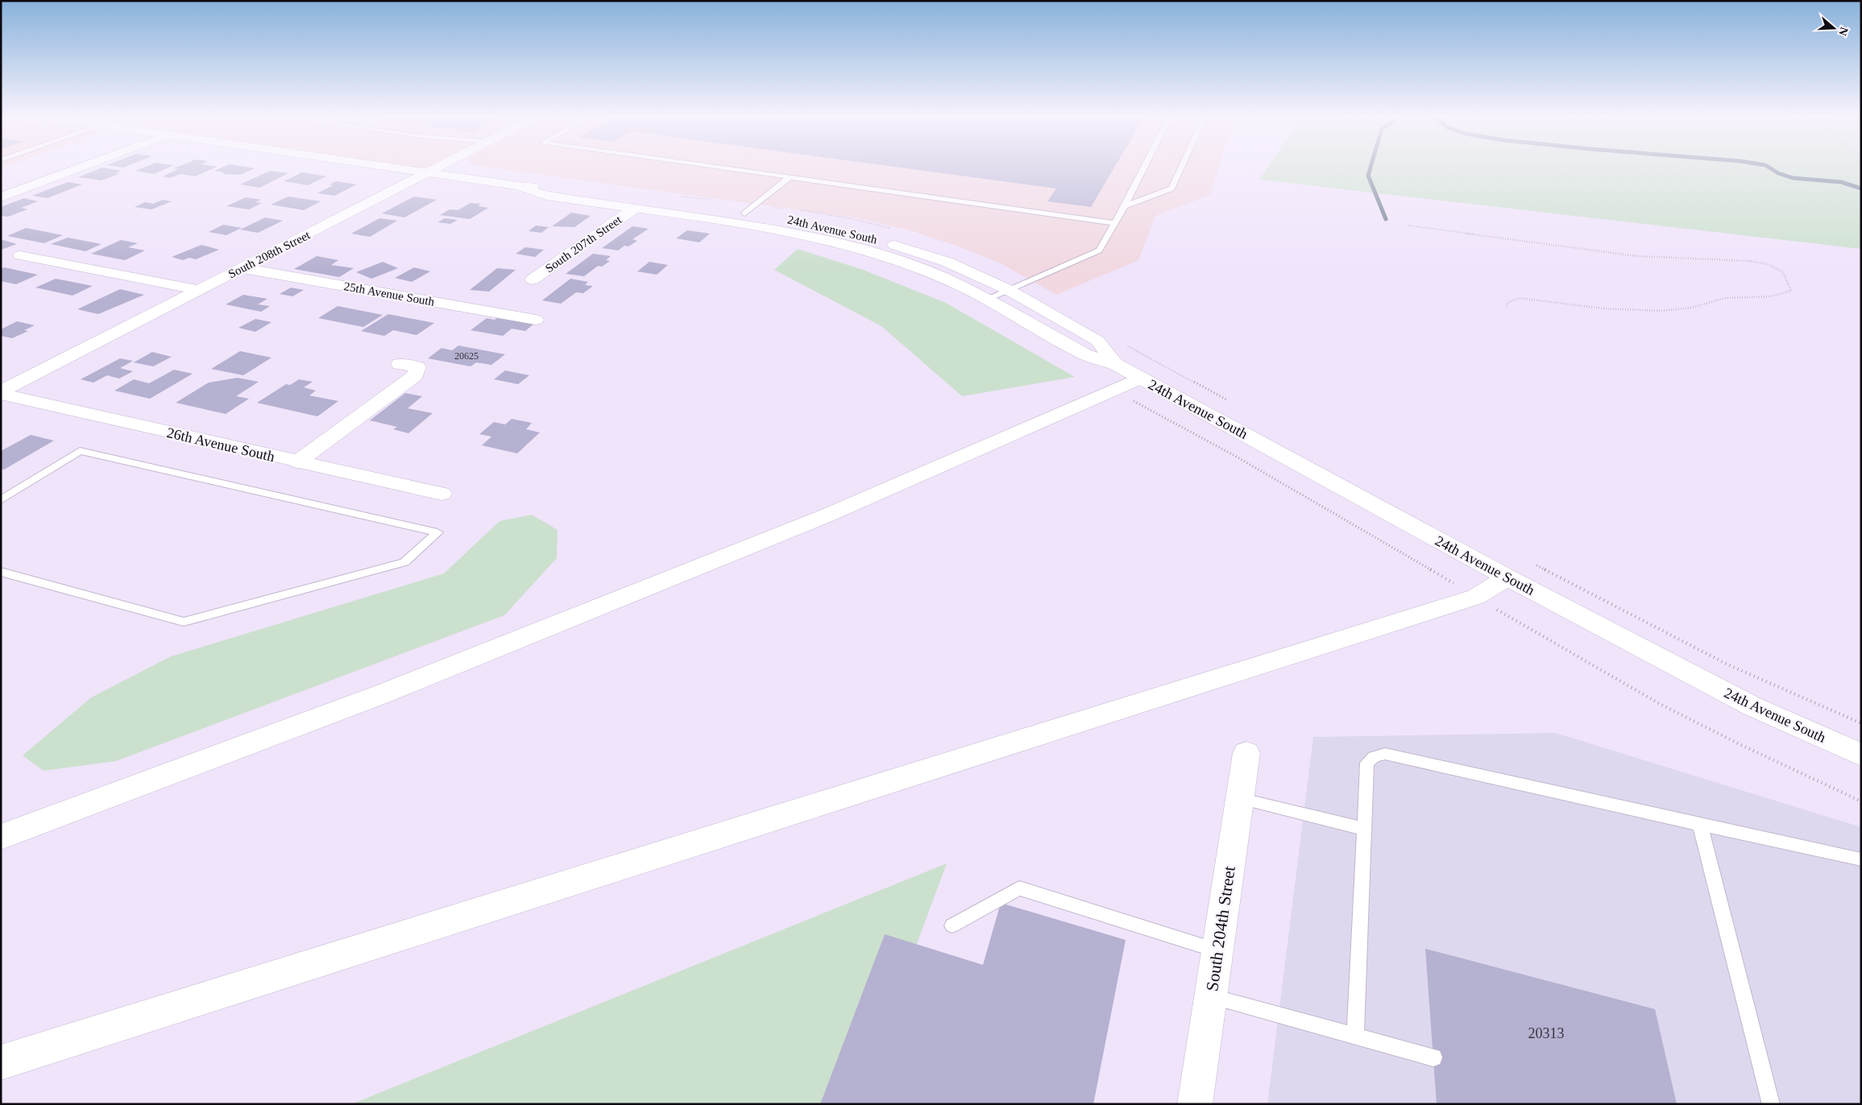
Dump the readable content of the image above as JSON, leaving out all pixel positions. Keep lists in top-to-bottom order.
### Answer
{
  "streets": {
    "main road": [
      "24th Avenue South",
      "South 207th Street",
      "South 208th Street",
      "25th Avenue South",
      "26th Avenue South",
      "South 204th Street"
    ]
  },
  "crossings": [
    ["24th Avenue South", "South 207th Street"],
    ["24th Avenue South", "South 208th Street"],
    ["South 208th Street", "25th Avenue South"],
    ["South 208th Street", "26th Avenue South"]
  ],
  "house_numbers": ["20625", "20313"],
  "north": "right"
}
